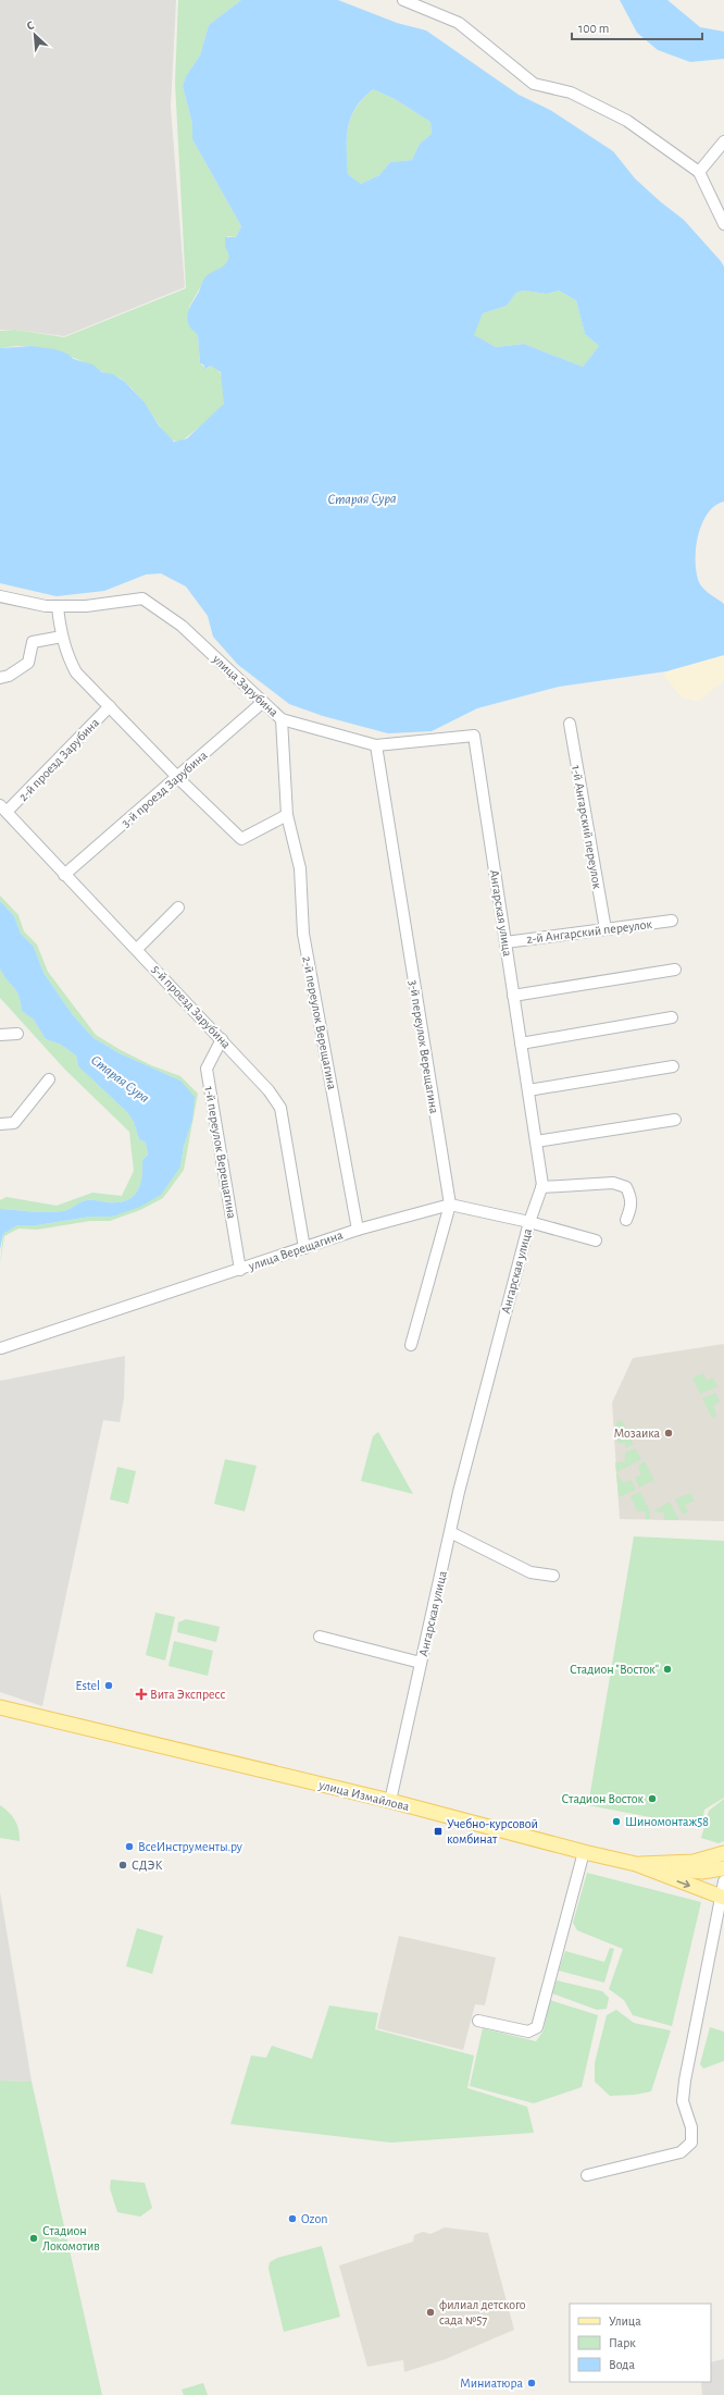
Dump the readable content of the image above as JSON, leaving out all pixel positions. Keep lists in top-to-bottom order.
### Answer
{
  "streets": {
    "main road": ["улица Измайлова"],
    "street": [
      "улица Зарубина",
      "2-й проезд Зарубина",
      "3-й проезд Зарубина",
      "1-й Ангарский переулок",
      "Ангарская улица",
      "2-й Ангарский переулок",
      "5-й проезд Зарубина",
      "2-й переулок Верещагина",
      "3-й переулок Верещагина",
      "1-й переулок Верещагина",
      "улица Верещагина"
    ]
  },
  "crossings": [
    ["улица Зарубина", "3-й проезд Зарубина"],
    ["улица Зарубина", "Ангарская улица"],
    ["улица Зарубина", "2-й переулок Верещагина"],
    ["улица Зарубина", "3-й переулок Верещагина"],
    ["2-й проезд Зарубина", "5-й проезд Зарубина"],
    ["3-й проезд Зарубина", "5-й проезд Зарубина"],
    ["1-й Ангарский переулок", "2-й Ангарский переулок"],
    ["Ангарская улица", "2-й Ангарский переулок"],
    ["Ангарская улица", "улица Верещагина"],
    ["Ангарская улица", "улица Измайлова"],
    ["5-й проезд Зарубина", "1-й переулок Верещагина"],
    ["5-й проезд Зарубина", "улица Верещагина"],
    ["2-й переулок Верещагина", "улица Верещагина"],
    ["3-й переулок Верещагина", "улица Верещагина"],
    ["1-й переулок Верещагина", "улица Верещагина"]
  ],
  "water": ["Старая Сура"],
  "places": {
    "other": [
      "Мозаика",
      "Стадион \"Восток\"",
      "Estel",
      "Стадион Восток",
      "Шиномонтаж58",
      "ВсеИнструменты.ру",
      "СДЭК",
      "Ozon",
      "Стадион Локомотив",
      "филиал детского сада №57",
      "Миниатюра"
    ],
    "health": ["Вита Экспресс"],
    "transit": ["Учебно-курсовой комбинат"]
  },
  "legend": ["Улица", "Парк", "Вода"],
  "scale_bar": "100 m",
  "north": "top left"
}
